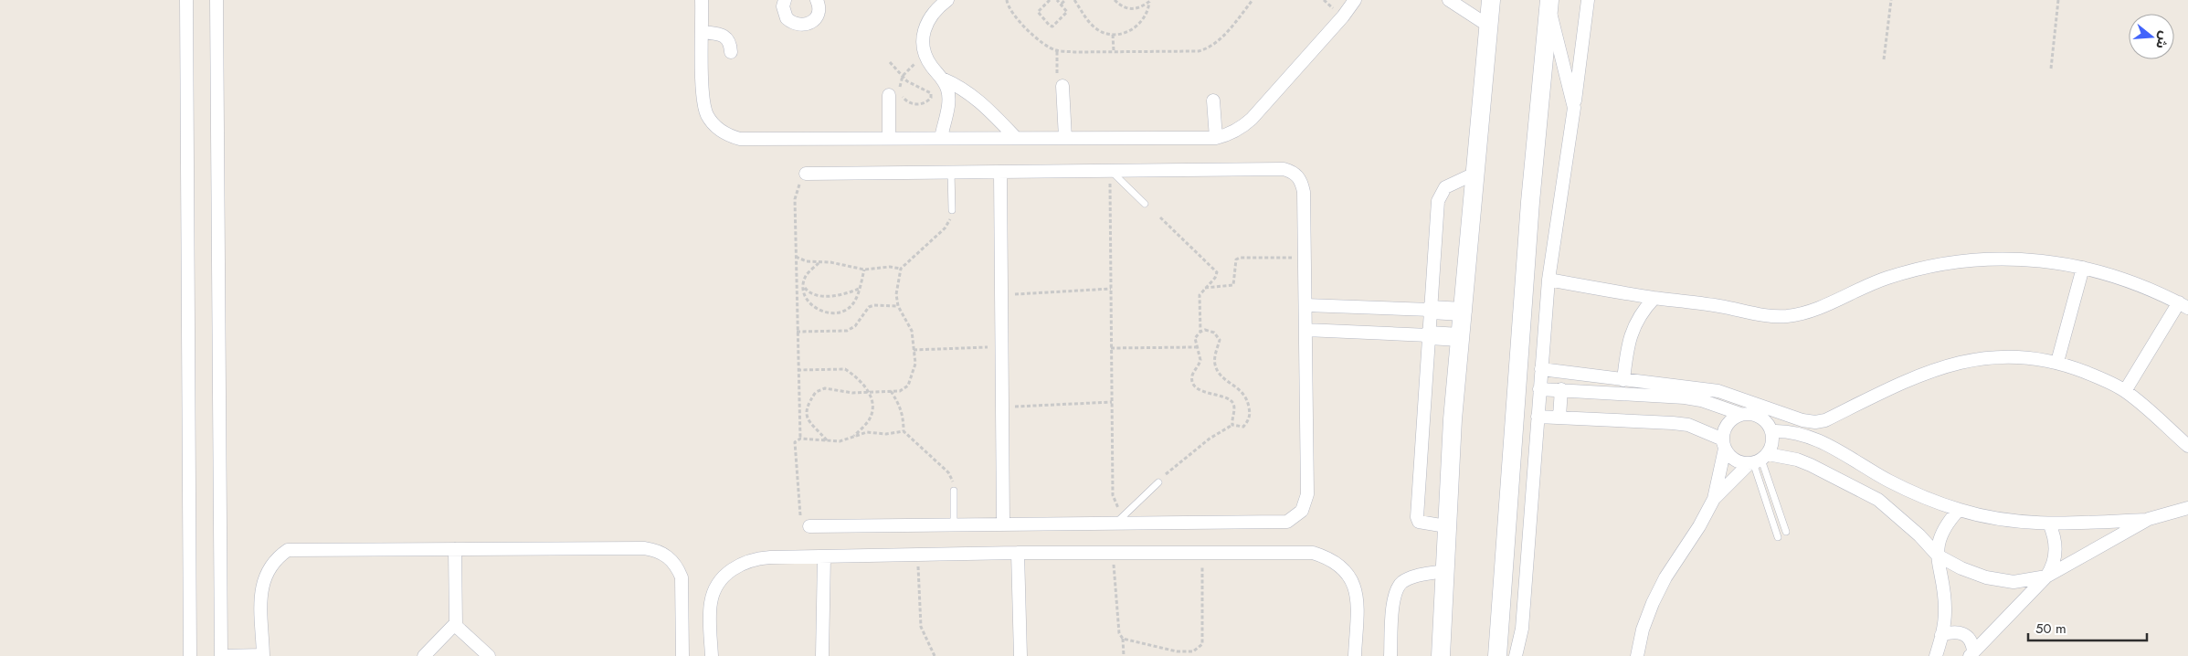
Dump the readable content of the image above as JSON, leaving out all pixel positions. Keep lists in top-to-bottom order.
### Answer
{
  "scale_bar": "50 m",
  "north": "right"
}
